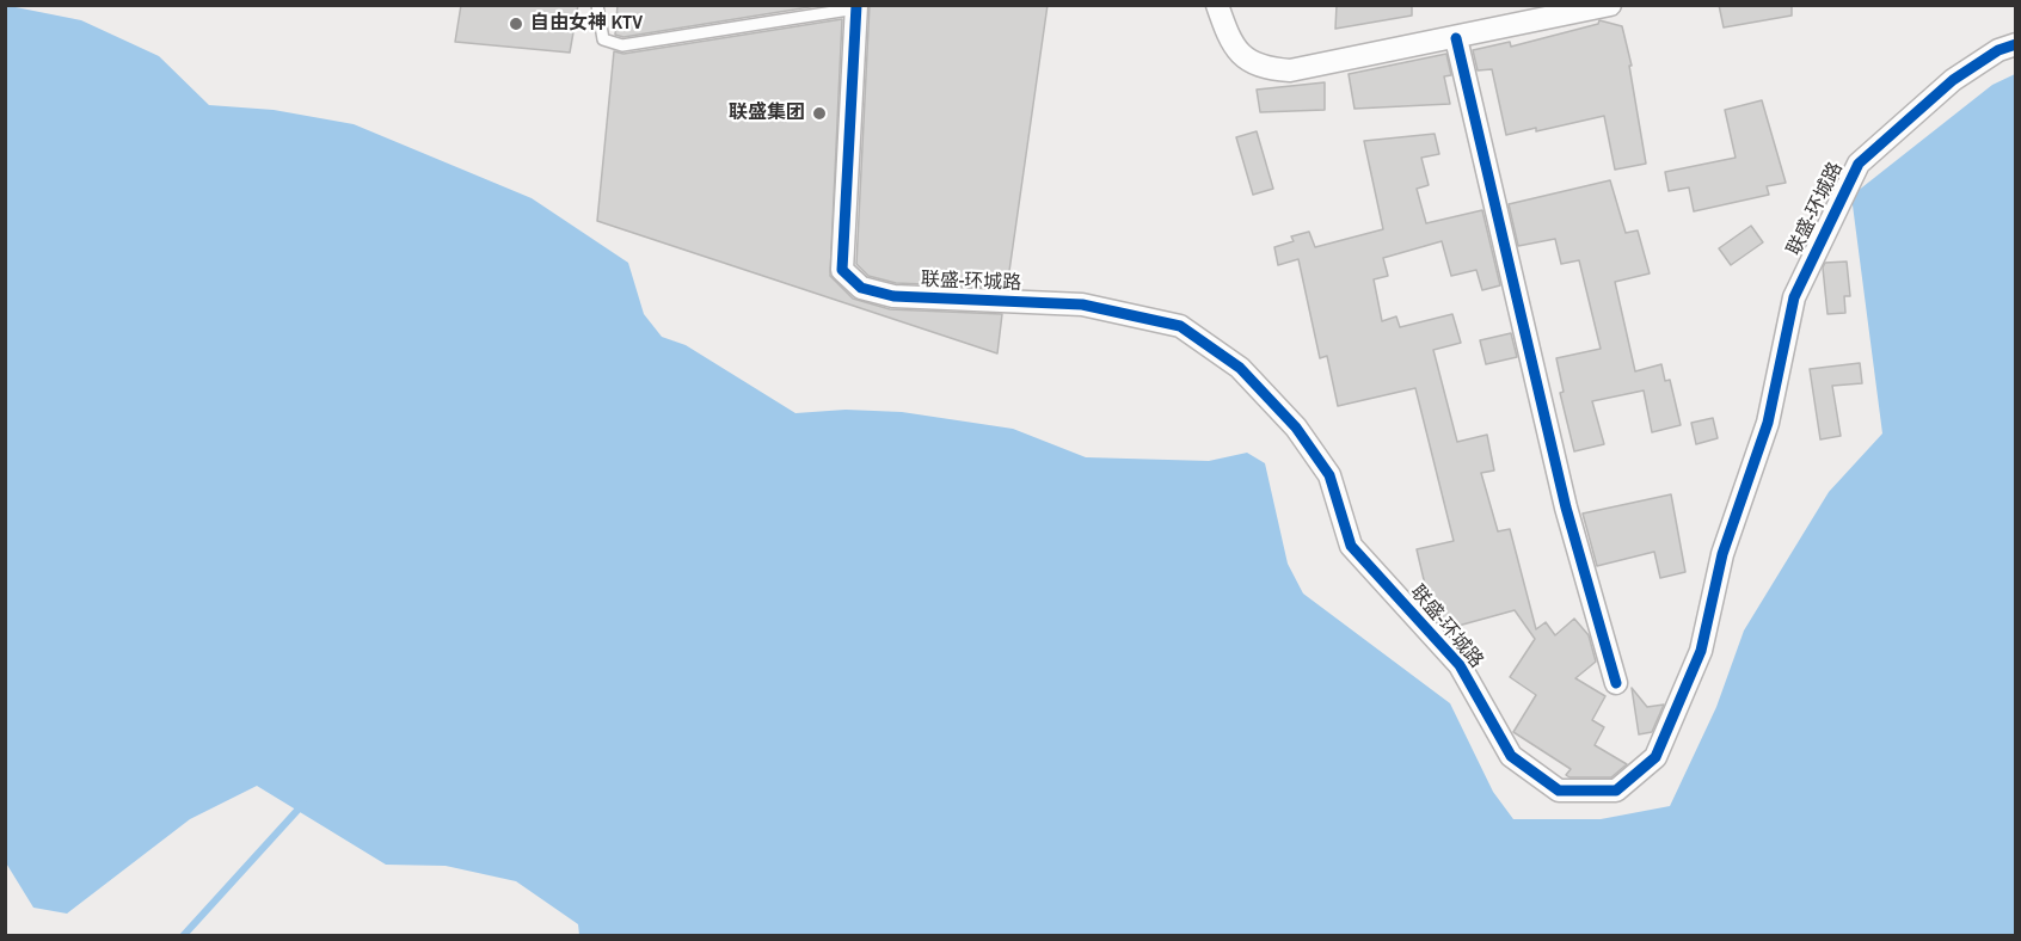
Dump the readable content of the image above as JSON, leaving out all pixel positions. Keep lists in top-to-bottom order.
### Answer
{
  "streets": {
    "street": ["联盛-环城路"]
  },
  "places": ["自由女神 KTV", "联盛集团"]
}
